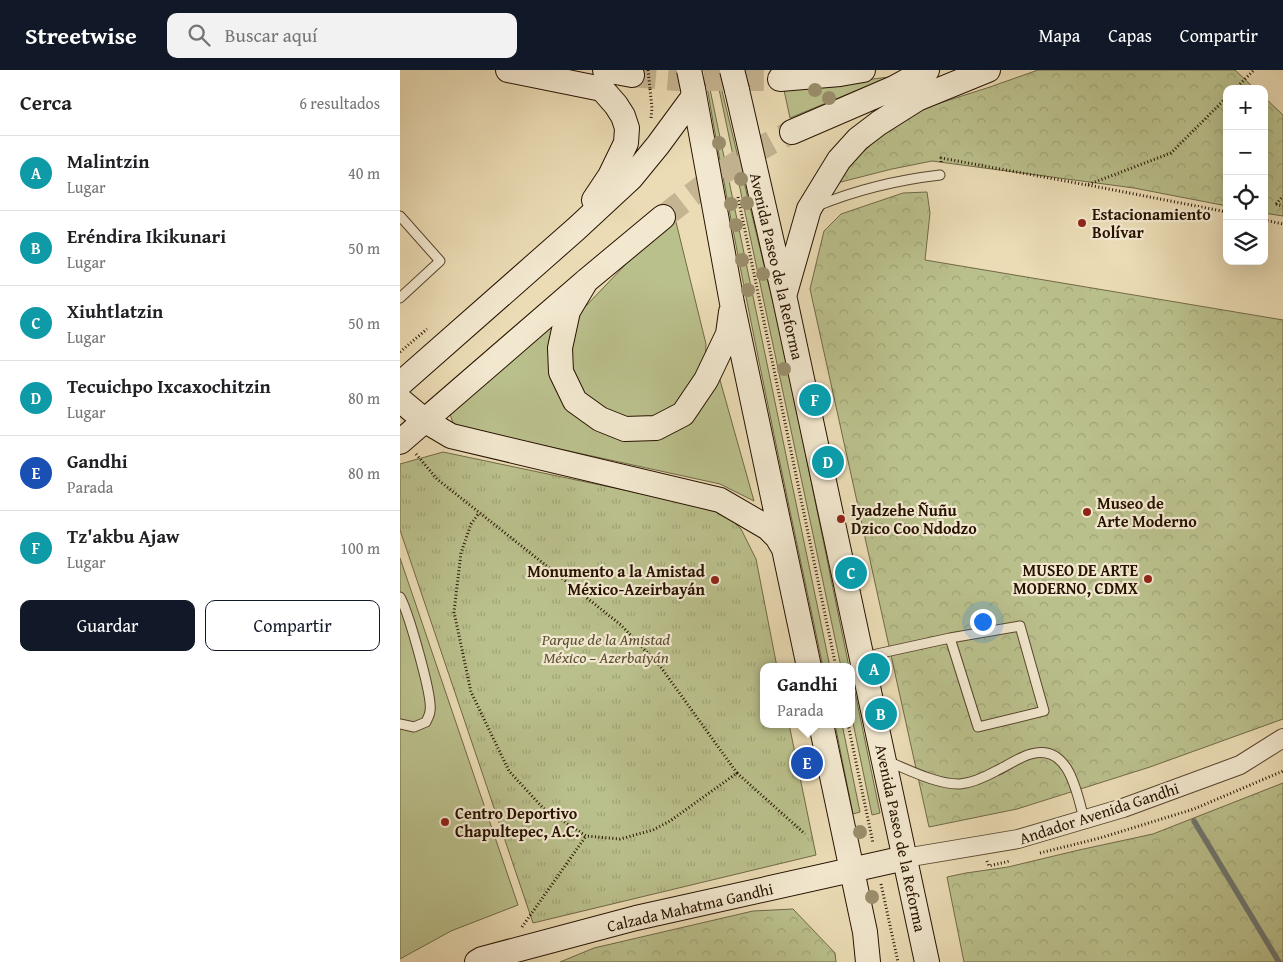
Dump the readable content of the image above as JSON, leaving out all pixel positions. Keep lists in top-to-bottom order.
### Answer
{
  "streets": {
    "main road": ["Avenida Paseo de la Reforma", "Calzada Mahatma Gandhi"],
    "street": ["Andador Avenida Gandhi"]
  },
  "crossings": [
    ["Avenida Paseo de la Reforma", "Andador Avenida Gandhi"],
    ["Avenida Paseo de la Reforma", "Calzada Mahatma Gandhi"],
    ["Andador Avenida Gandhi", "Calzada Mahatma Gandhi"]
  ],
  "parks": ["Parque de la Amistad México – Azerbaiyán"],
  "places": [
    "Estacionamiento Bolívar",
    "Museo de Arte Moderno",
    "Iyadzehe Ñuñu Dzico Coo Ndodzo",
    "MUSEO DE ARTE MODERNO, CDMX",
    "Monumento a la Amistad México-Azeirbayán",
    "Centro Deportivo Chapultepec, A.C."
  ],
  "page": {
    "header": "Streetwise",
    "search": "Buscar aquí",
    "nav": ["Mapa", "Capas", "Compartir"],
    "heading": ["Cerca", "6 resultados"],
    "map_buttons": ["+", "−"],
    "list": [
      {
        "mark": "A",
        "name": "Malintzin",
        "note": "Lugar",
        "value": "40 m"
      },
      {
        "mark": "B",
        "name": "Eréndira Ikikunari",
        "note": "Lugar",
        "value": "50 m"
      },
      {
        "mark": "C",
        "name": "Xiuhtlatzin",
        "note": "Lugar",
        "value": "50 m"
      },
      {
        "mark": "D",
        "name": "Tecuichpo Ixcaxochitzin",
        "note": "Lugar",
        "value": "80 m"
      },
      {
        "mark": "E",
        "name": "Gandhi",
        "note": "Parada",
        "value": "80 m"
      },
      {
        "mark": "F",
        "name": "Tz'akbu Ajaw",
        "note": "Lugar",
        "value": "100 m"
      }
    ],
    "pins": [
      "F",
      "D",
      "C",
      "A",
      "B",
      "E"
    ],
    "buttons": ["Guardar", "Compartir"],
    "popup": ["Gandhi", "Parada"]
  }
}
